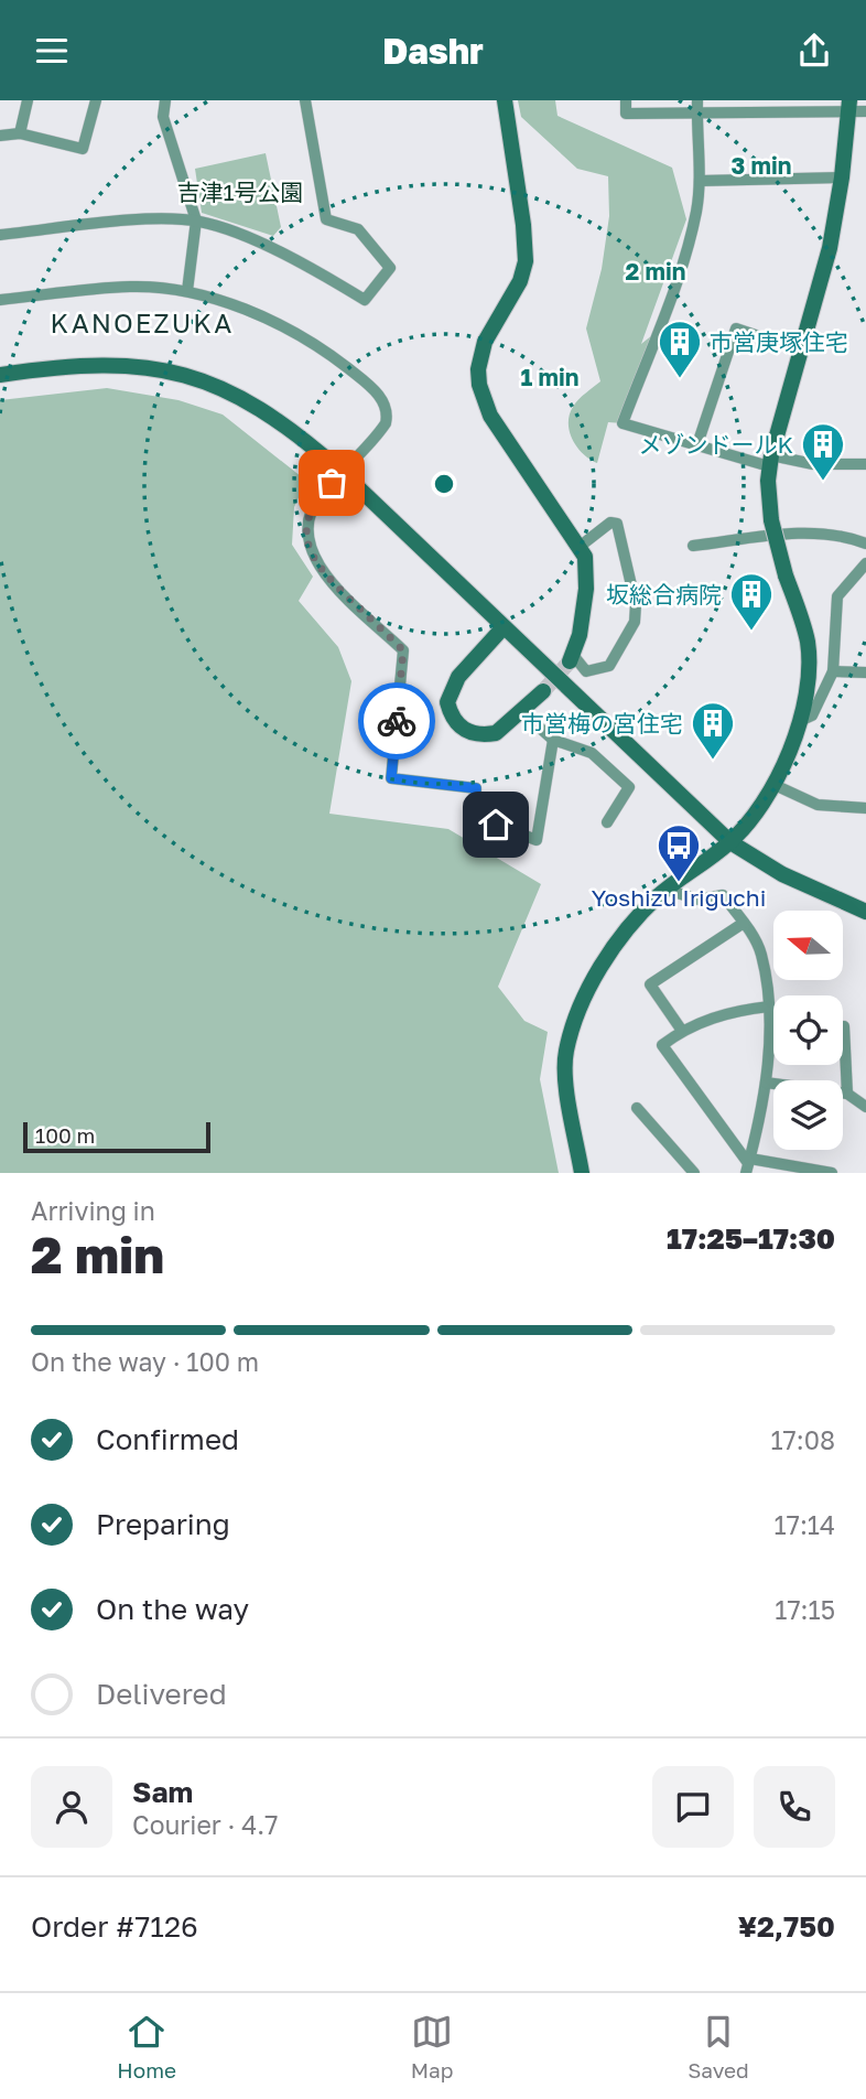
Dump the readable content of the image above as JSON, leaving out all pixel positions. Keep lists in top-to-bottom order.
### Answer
{
  "districts": ["KANOEZUKA"],
  "parks": ["吉津1号公園"],
  "places": {
    "building": [
      "市営庚塚住宅",
      "メゾンドールK",
      "坂総合病院",
      "市営梅の宮住宅"
    ],
    "bus stop": ["Yoshizu Iriguchi"]
  },
  "scale_bar": "100 m",
  "north": "left",
  "page": {
    "header": "Dashr",
    "scale": "100 m",
    "heading": ["2 min", "Arriving in", "17:25–17:30"],
    "panel": [
      "Sam",
      "Courier · 4.7",
      "Order #7126",
      "¥2,750"
    ],
    "bar": "On the way · 100 m",
    "list": [
      ["Confirmed", "17:08"],
      ["Preparing", "17:14"],
      ["On the way", "17:15"],
      "Delivered"
    ],
    "tabs": ["Home", "Map", "Saved"]
  },
  "rings": ["3 min", "2 min", "1 min"]
}
